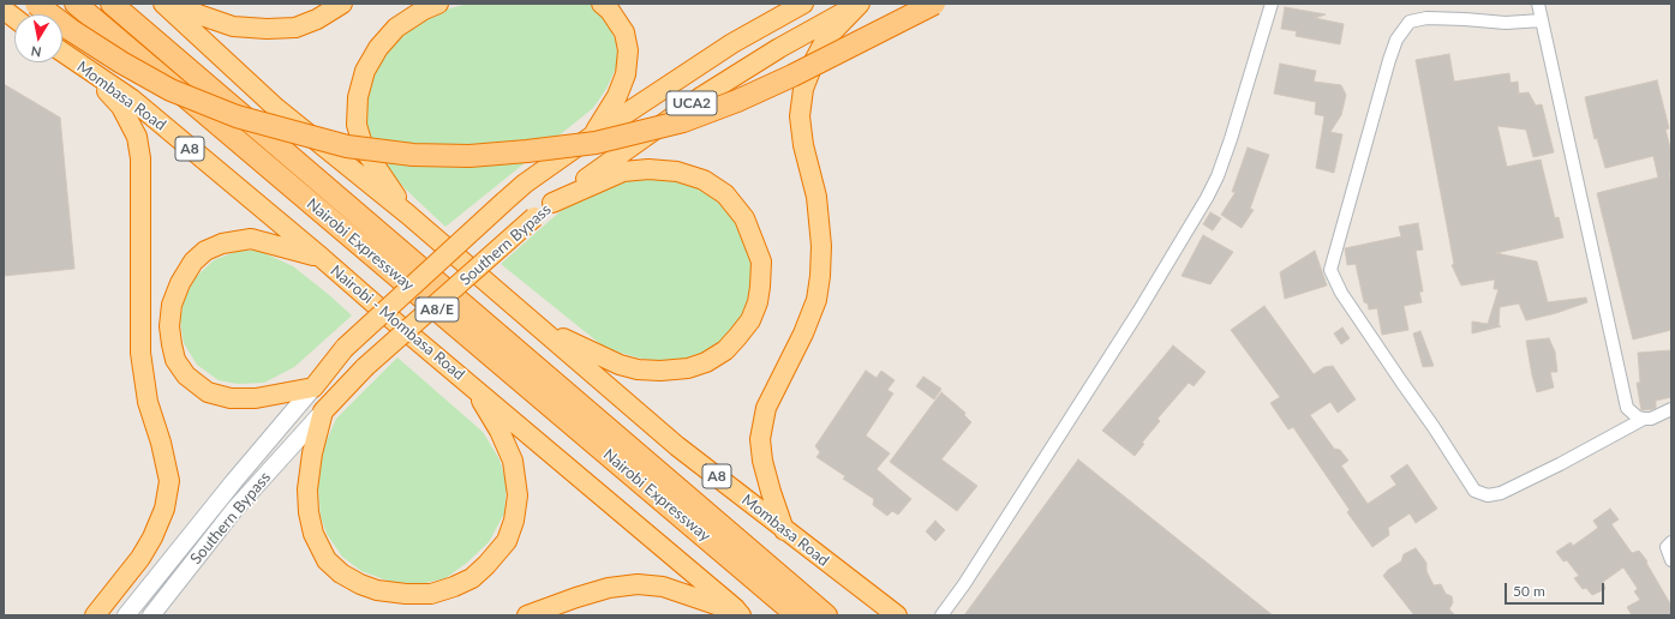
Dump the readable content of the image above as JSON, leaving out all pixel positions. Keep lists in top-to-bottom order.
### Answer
{
  "streets": {
    "highway": [
      "Mombasa Road",
      "UCA2",
      "A8",
      "Nairobi Expressway",
      "Southern Bypass",
      "A8/E",
      "Nairobi - Mombasa Road"
    ]
  },
  "crossings": [
    ["Mombasa Road", "A8"],
    ["Mombasa Road", "Nairobi - Mombasa Road"],
    ["A8", "Nairobi - Mombasa Road"]
  ],
  "scale_bar": "50 m",
  "north": "bottom"
}
